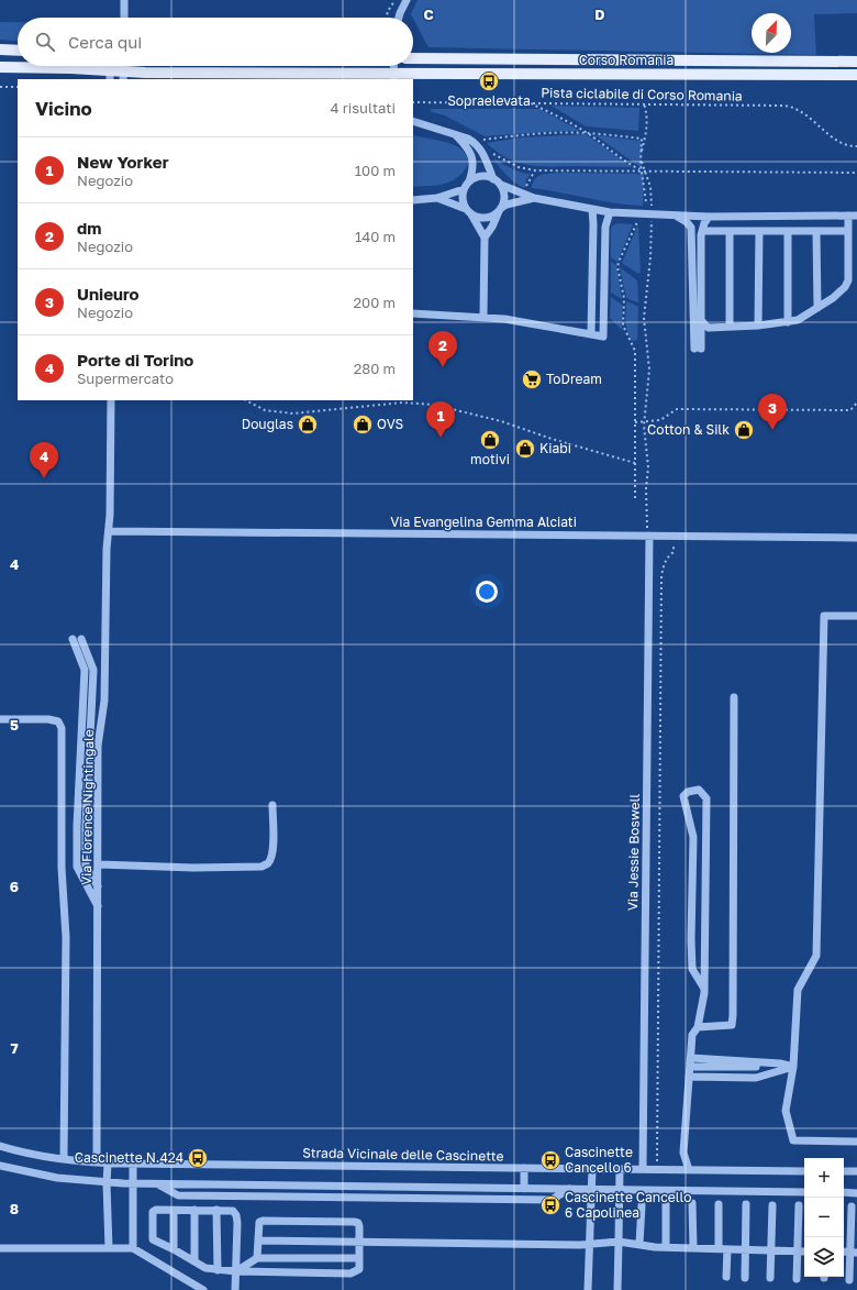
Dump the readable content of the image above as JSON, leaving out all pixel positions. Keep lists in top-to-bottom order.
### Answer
{
  "streets": {
    "main road": ["Corso Romania"],
    "street": [
      "Via Evangelina Gemma Alciati",
      "Via Florence Nightingale",
      "Via Jessie Boswell",
      "Strada Vicinale delle Cascinette"
    ],
    "path": ["Pista ciclabile di Corso Romania"]
  },
  "crossings": [
    ["Via Evangelina Gemma Alciati", "Via Florence Nightingale"],
    ["Via Evangelina Gemma Alciati", "Via Jessie Boswell"],
    ["Via Florence Nightingale", "Strada Vicinale delle Cascinette"],
    ["Via Jessie Boswell", "Strada Vicinale delle Cascinette"]
  ],
  "places": {
    "bus stop": [
      "Sopraelevata",
      "Cascinette N.424",
      "Cascinette Cancello 6",
      "Cascinette Cancello 6 Capolinea"
    ],
    "supermarket": ["ToDream"],
    "shop": [
      "Douglas",
      "OVS",
      "Cotton & Silk",
      "motivi",
      "Kiabi"
    ]
  },
  "north": "top right",
  "page": {
    "search": "Cerca qui",
    "heading": ["Vicino", "4 risultati"],
    "list": [
      {
        "mark": "1",
        "name": "New Yorker",
        "note": "Negozio",
        "value": "100 m"
      },
      {
        "mark": "2",
        "name": "dm",
        "note": "Negozio",
        "value": "140 m"
      },
      {
        "mark": "3",
        "name": "Unieuro",
        "note": "Negozio",
        "value": "200 m"
      },
      {
        "mark": "4",
        "name": "Porte di Torino",
        "note": "Supermercato",
        "value": "280 m"
      }
    ],
    "pins": [
      "2",
      "3",
      "1",
      "4"
    ],
    "map_buttons": ["+", "−"]
  },
  "grid": {
    "columns": ["C", "D"],
    "rows": [
      "4",
      "5",
      "6",
      "7",
      "8"
    ]
  }
}
